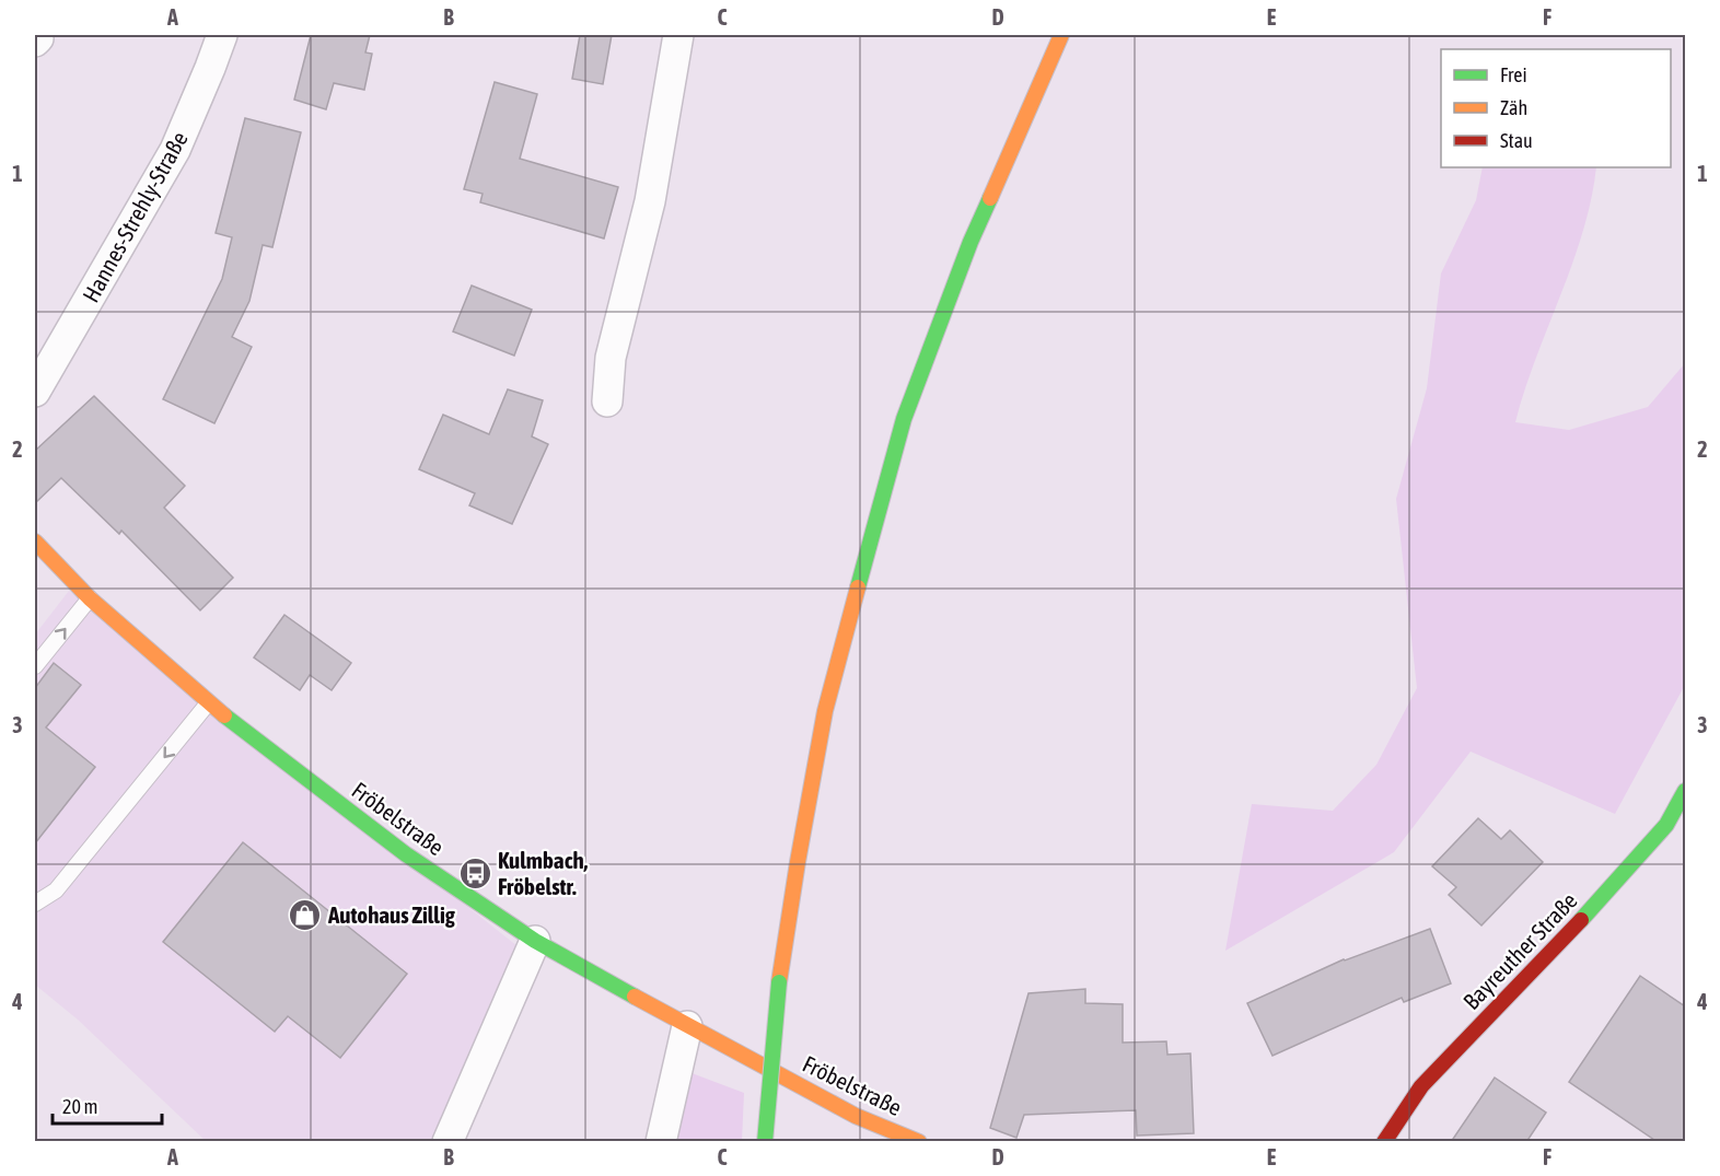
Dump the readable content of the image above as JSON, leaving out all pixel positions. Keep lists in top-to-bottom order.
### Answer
{
  "streets": {
    "street": ["Hannes-Strehly-Straße", "Fröbelstraße", "Bayreuther Straße"]
  },
  "places": {
    "bus stop": ["Kulmbach, Fröbelstr."],
    "shop": ["Autohaus Zillig"]
  },
  "legend": ["Frei", "Zäh", "Stau"],
  "scale_bar": "20 m",
  "grid": {
    "columns": [
      "A",
      "B",
      "C",
      "D",
      "E",
      "F"
    ],
    "rows": [
      "1",
      "2",
      "3",
      "4"
    ]
  }
}
